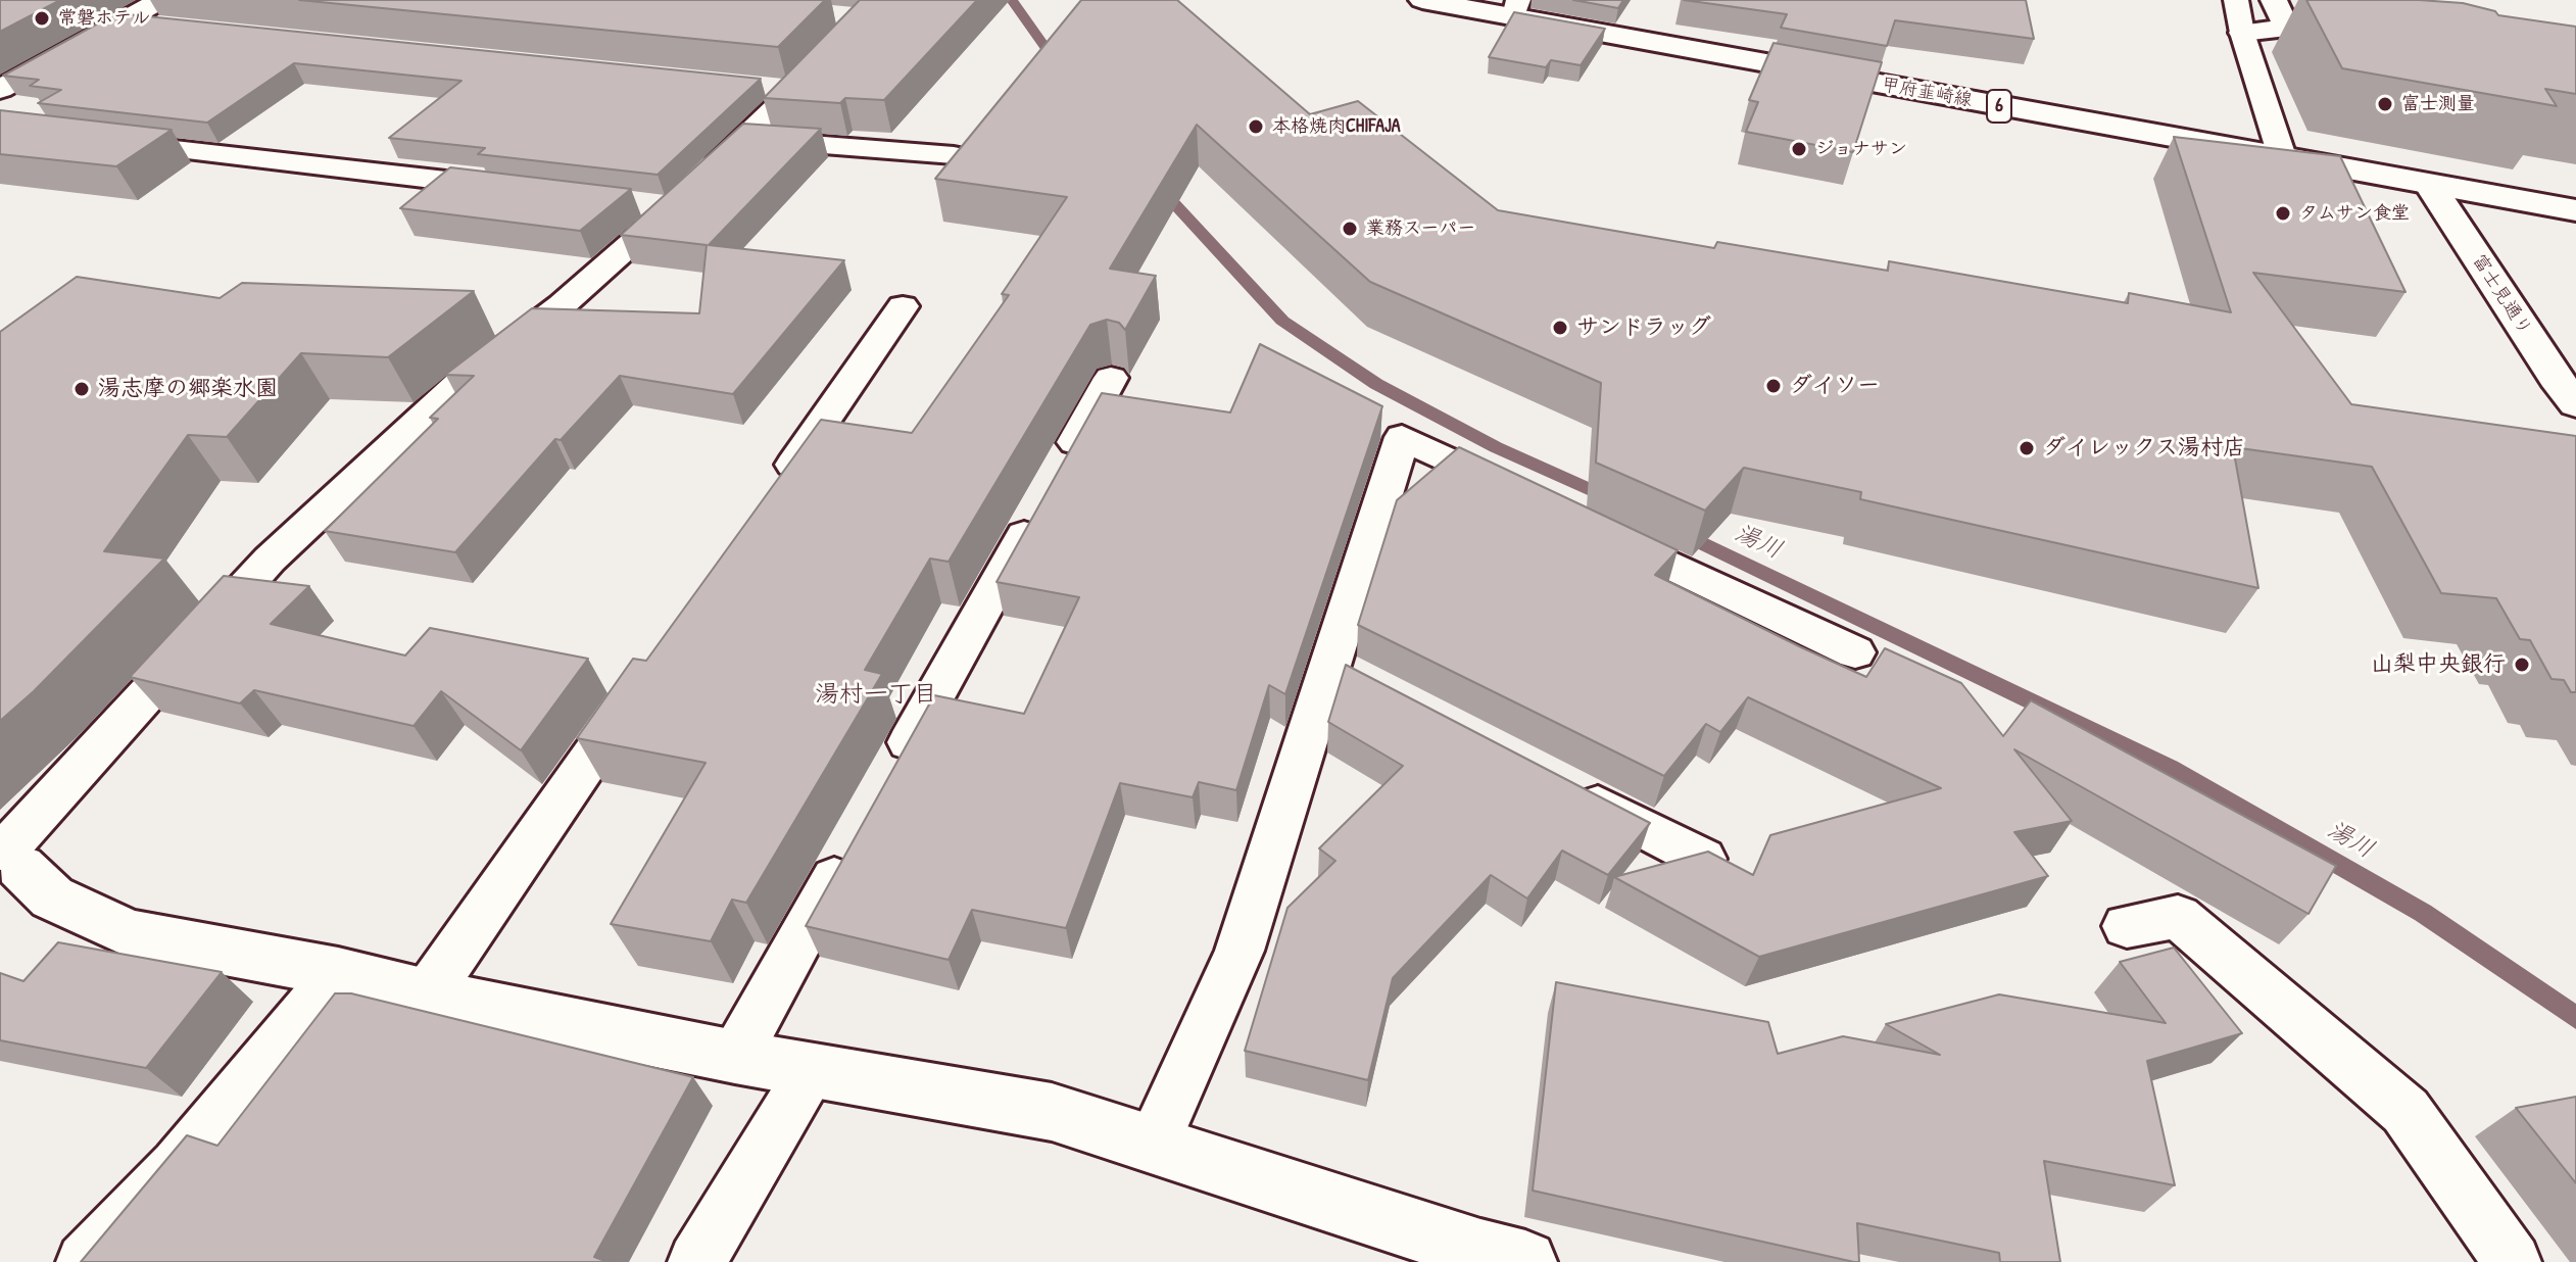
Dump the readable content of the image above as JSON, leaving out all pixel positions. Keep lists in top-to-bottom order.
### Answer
{
  "streets": {
    "street": ["甲府韮崎線", "6", "富士見通り"]
  },
  "crossings": [
    ["甲府韮崎線", "富士見通り"]
  ],
  "districts": ["湯村一丁目"],
  "water": ["湯川"],
  "places": [
    "常磐ホテル",
    "富士測量",
    "本格焼肉CHIFAJA",
    "ジョナサン",
    "タムサン食堂",
    "業務スーパー",
    "サンドラッグ",
    "ダイソー",
    "湯志摩の郷楽水園",
    "ダイレックス湯村店",
    "山梨中央銀行"
  ]
}
